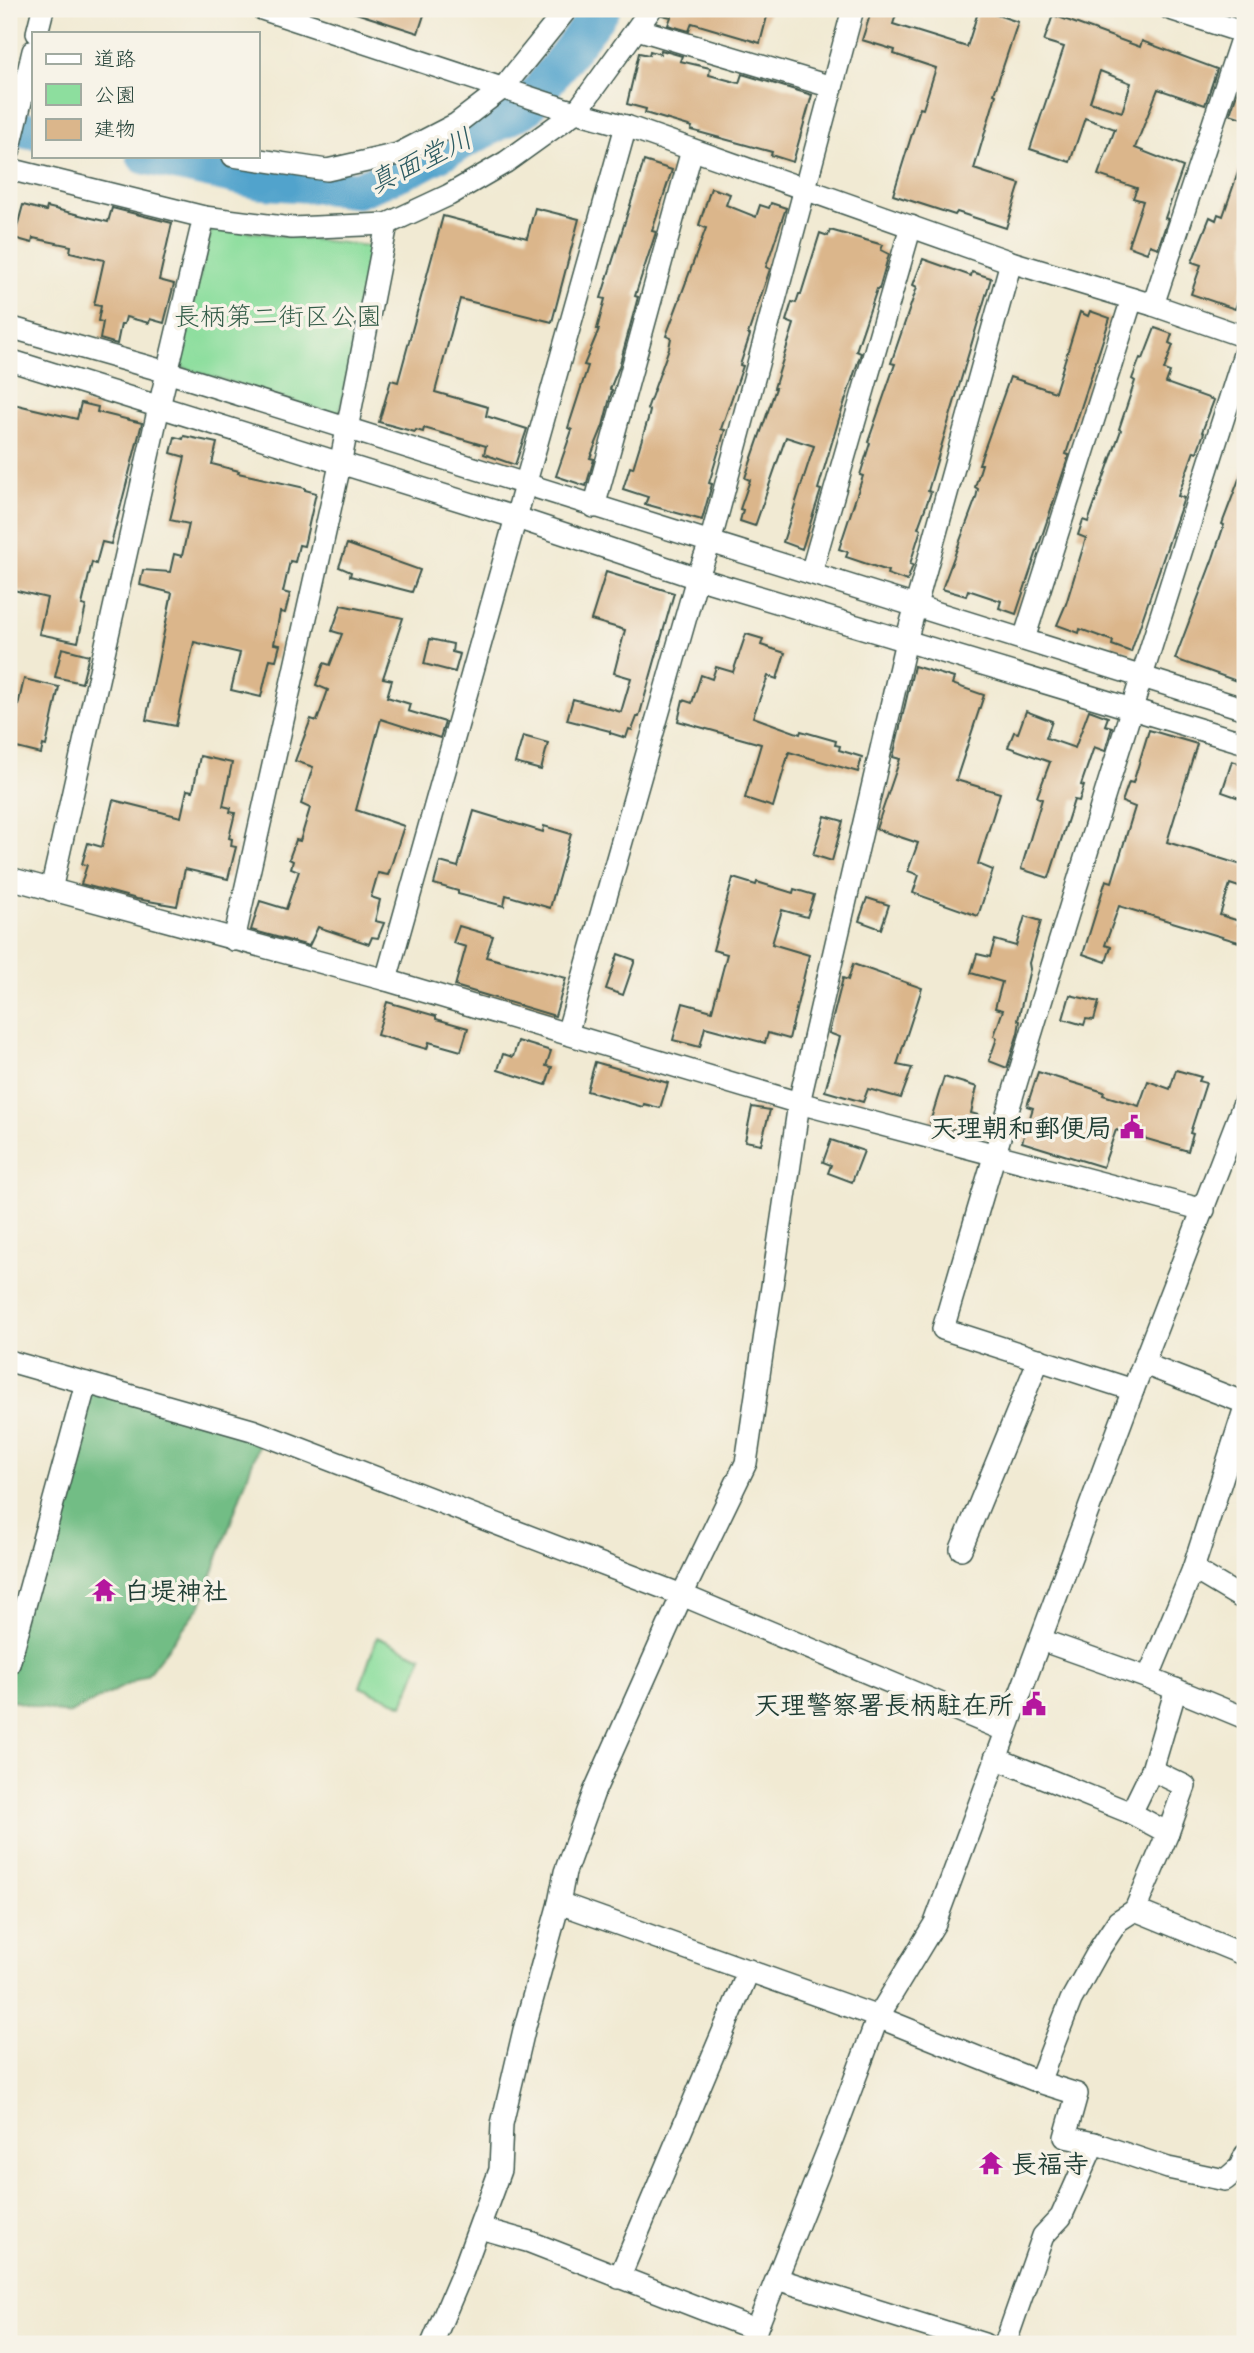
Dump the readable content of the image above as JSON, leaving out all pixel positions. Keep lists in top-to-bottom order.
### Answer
{
  "water": ["真面堂川"],
  "parks": ["長柄第二街区公園"],
  "places": {
    "public building": ["天理朝和郵便局", "天理警察署長柄駐在所"],
    "temple": ["白堤神社", "長福寺"]
  },
  "legend": ["道路", "公園", "建物"]
}
